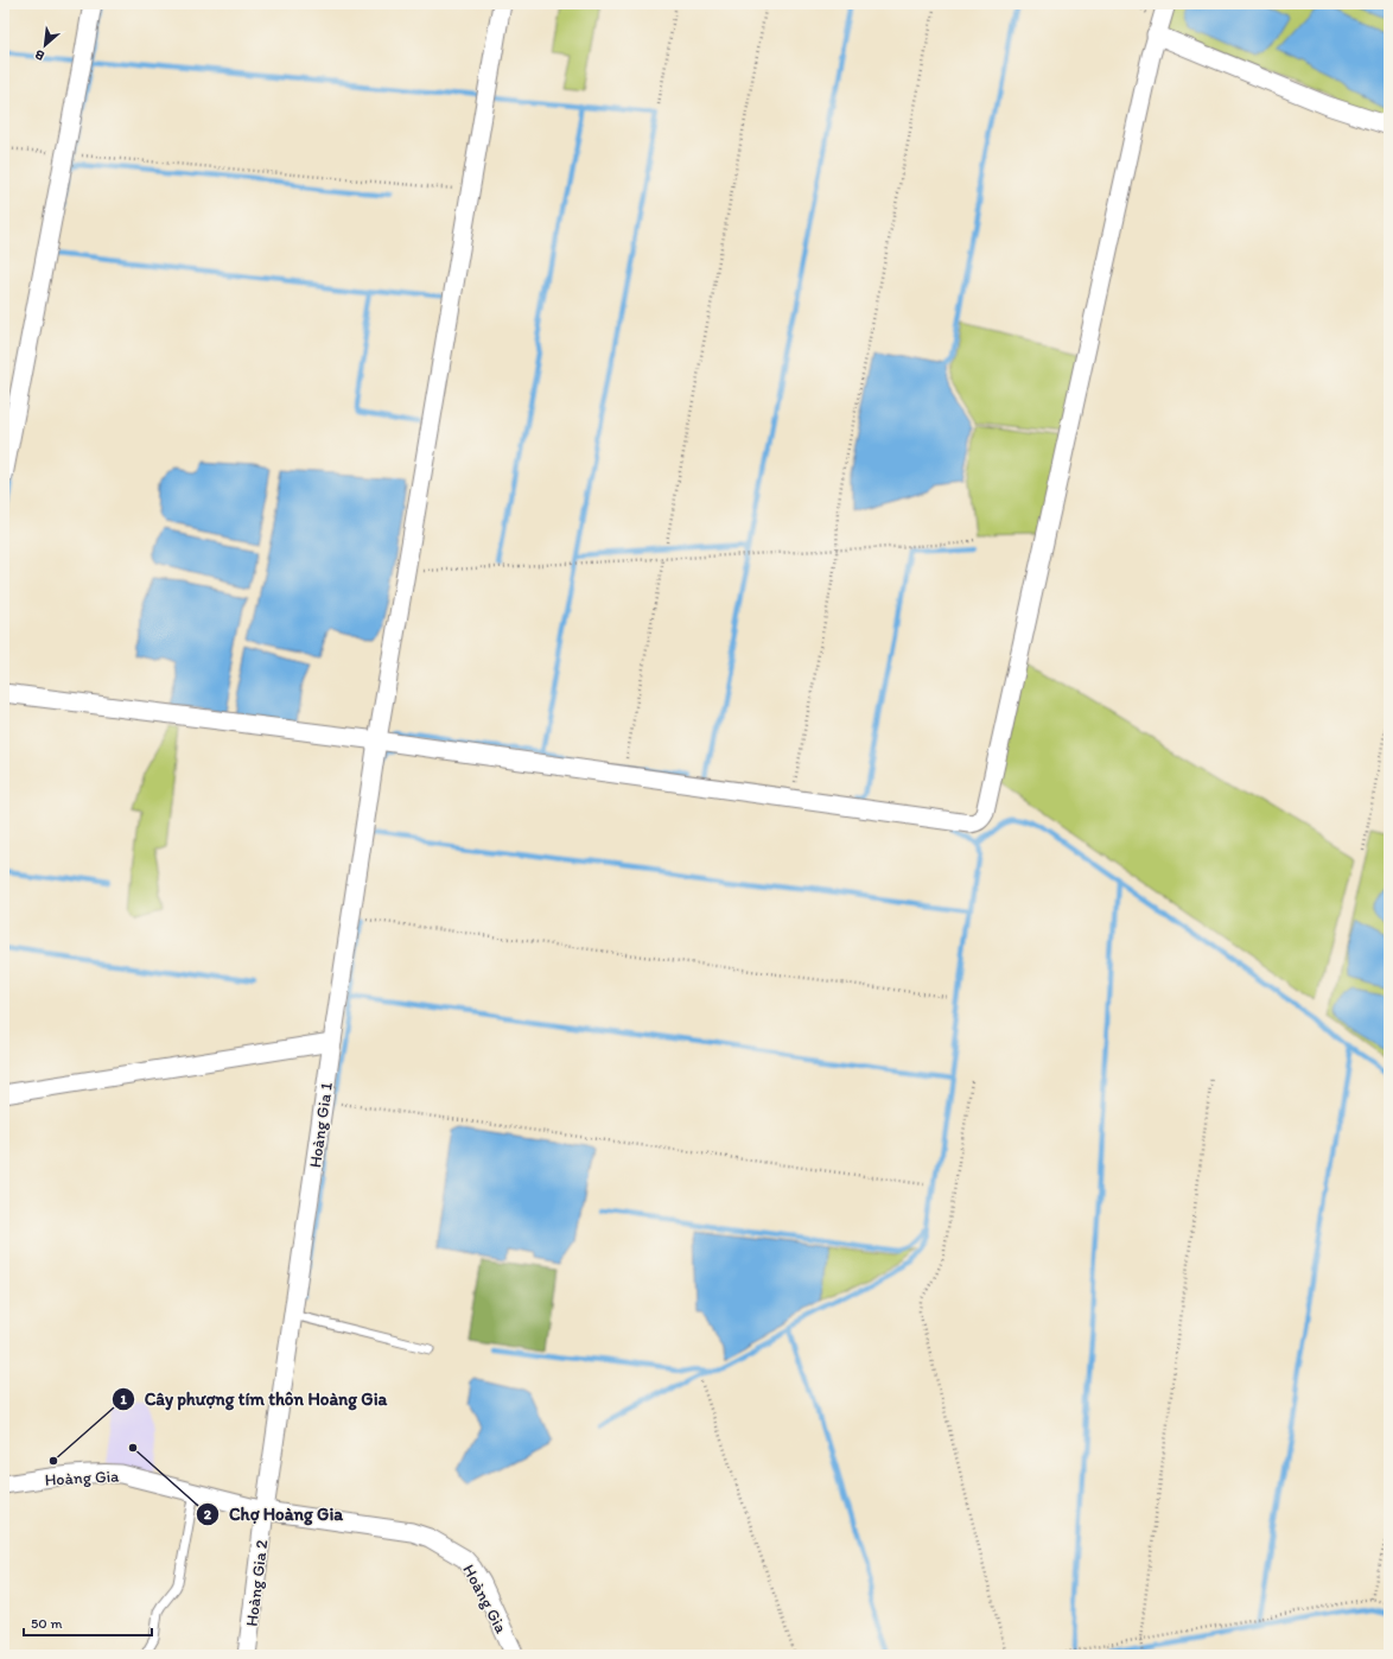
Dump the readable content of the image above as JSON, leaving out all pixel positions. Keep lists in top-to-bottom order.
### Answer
{
  "streets": {
    "street": ["Hoàng Gia 1", "Hoàng Gia", "Hoàng Gia 2"]
  },
  "crossings": [
    ["Hoàng Gia 1", "Hoàng Gia"],
    ["Hoàng Gia 1", "Hoàng Gia 2"],
    ["Hoàng Gia", "Hoàng Gia 2"]
  ],
  "places": ["Chợ Hoàng Gia", "Cây phượng tím thôn Hoàng Gia"],
  "scale_bar": "50 m",
  "north": "bottom left"
}
